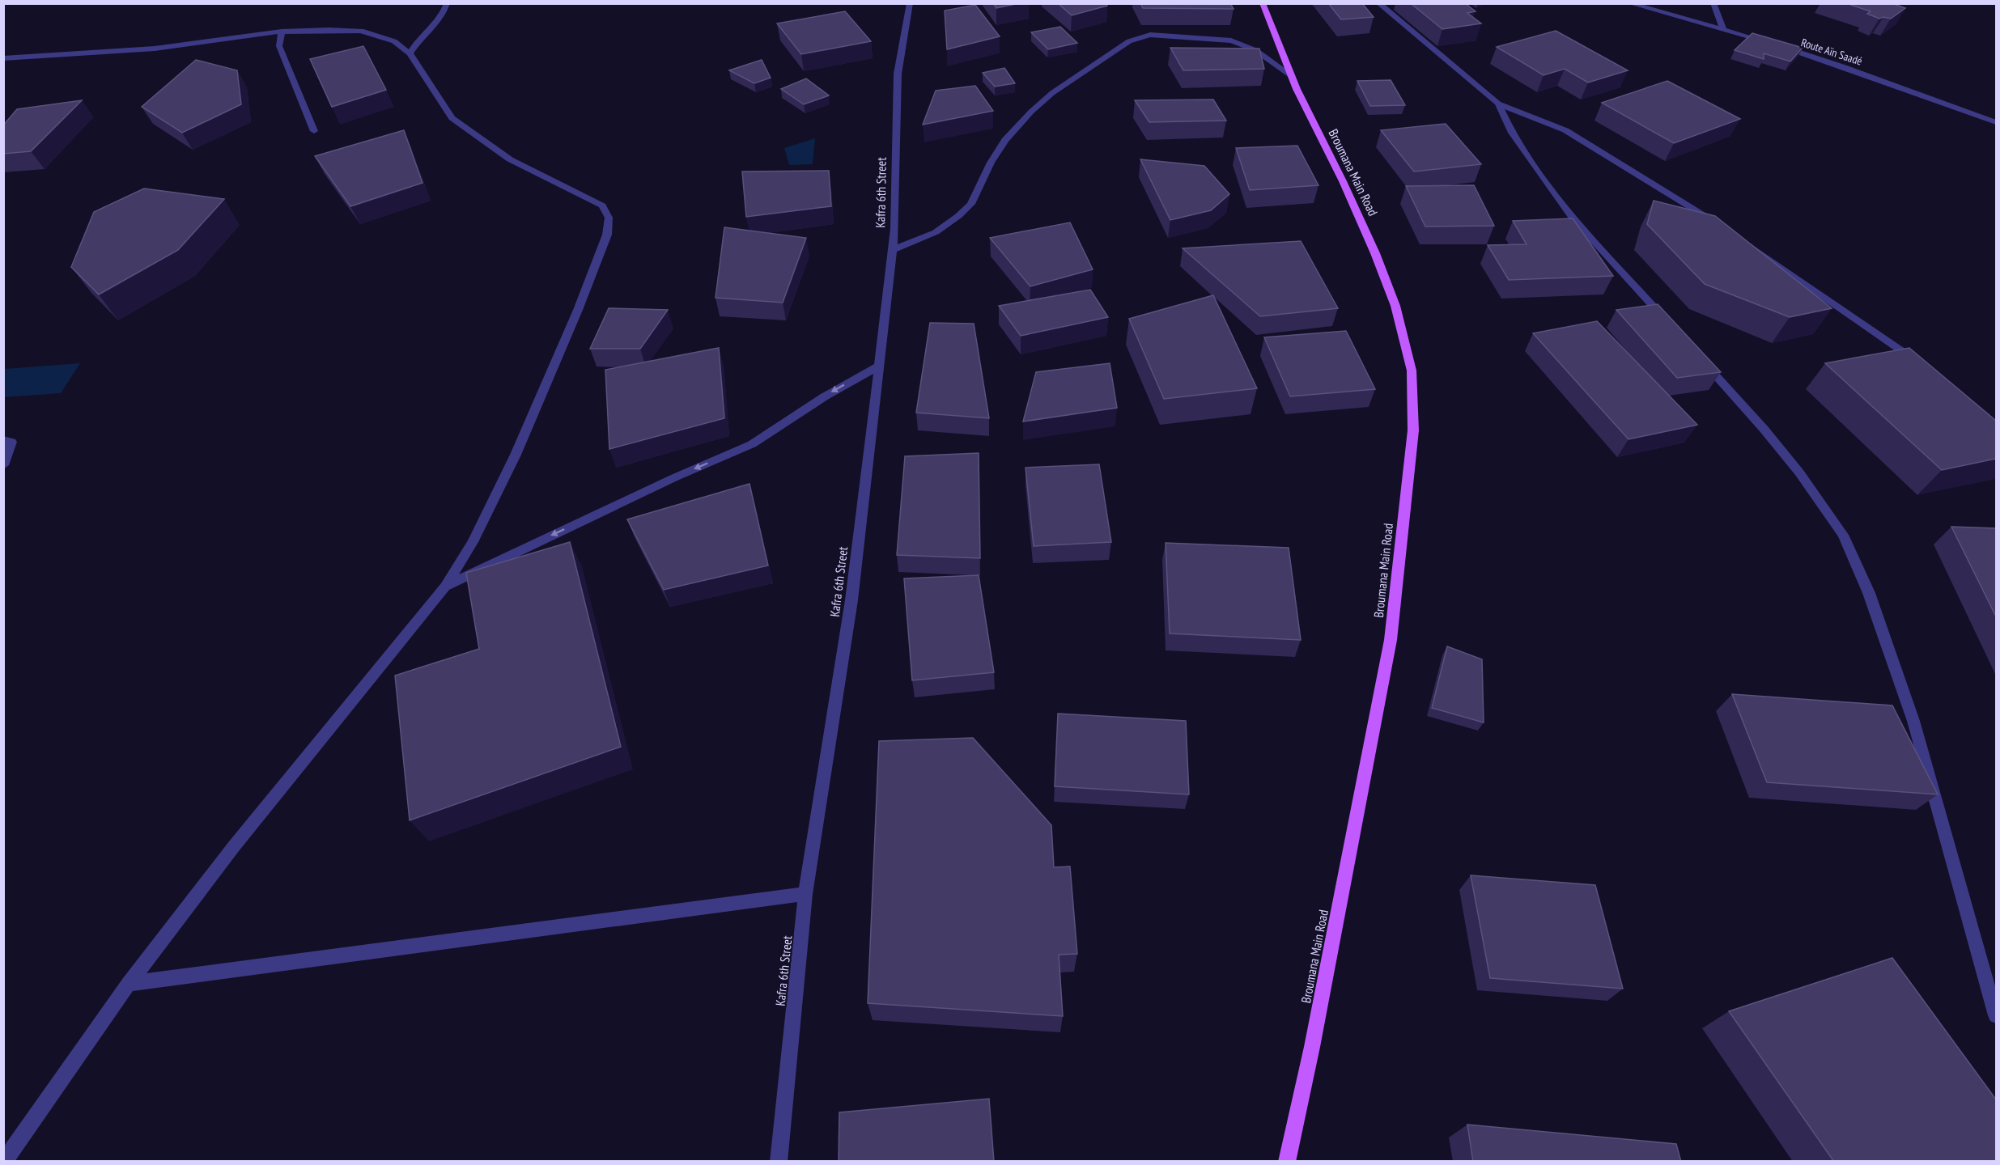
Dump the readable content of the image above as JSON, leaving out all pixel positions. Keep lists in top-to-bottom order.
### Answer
{
  "streets": {
    "main road": ["Broumana Main Road"],
    "street": ["Route Aïn Saadé", "Kafra 6th Street"]
  }
}
